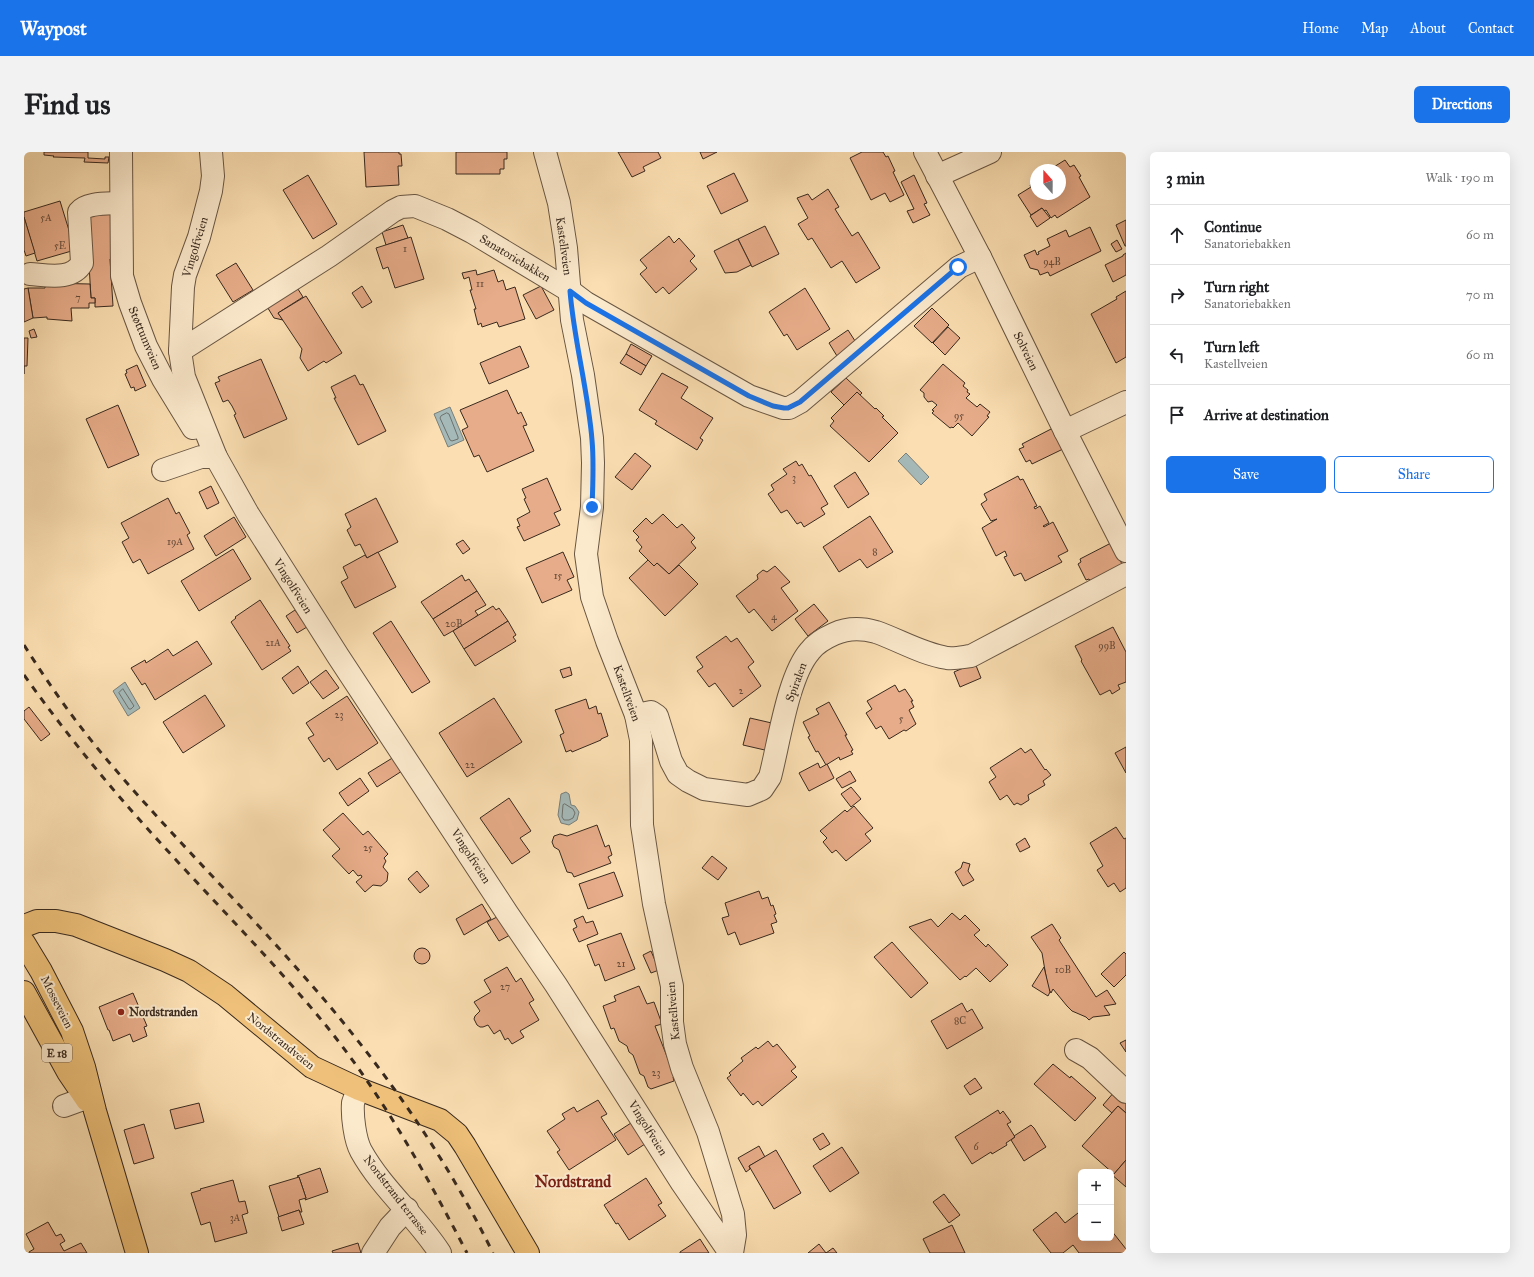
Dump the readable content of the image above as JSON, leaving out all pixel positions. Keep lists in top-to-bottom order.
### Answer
{
  "streets": {
    "main road": ["Mosseveien", "Nordstrandveien", "E 18"],
    "street": [
      "Kastellveien",
      "Vingolfveien",
      "Sanatoriebakken",
      "Støttumveien",
      "Solveien",
      "Spiralen",
      "Nordstrand terrasse"
    ]
  },
  "crossings": [
    ["Kastellveien", "Vingolfveien"],
    ["Kastellveien", "Sanatoriebakken"],
    ["Kastellveien", "Spiralen"],
    ["Vingolfveien", "Sanatoriebakken"],
    ["Vingolfveien", "Støttumveien"],
    ["Sanatoriebakken", "Solveien"],
    ["Nordstrandveien", "Nordstrand terrasse"]
  ],
  "districts": ["Nordstrand"],
  "places": ["Nordstranden"],
  "house_numbers": [
    "5A",
    "5E",
    "1",
    "94B",
    "11",
    "7",
    "95",
    "3",
    "19A",
    "8",
    "15",
    "4",
    "20B",
    "21A",
    "99B",
    "2",
    "23",
    "5",
    "22",
    "25",
    "21",
    "10B",
    "27",
    "8C",
    "23",
    "6",
    "3A"
  ],
  "north": "top",
  "page": {
    "header": "Waypost",
    "nav": [
      "Home",
      "Map",
      "About",
      "Contact"
    ],
    "buttons": [
      "Directions",
      ["Save", "Share"]
    ],
    "title": "Find us",
    "heading": ["3 min", "Walk · 190 m"],
    "list": [
      ["Continue", "Sanatoriebakken", "60 m"],
      ["Turn right", "Sanatoriebakken", "70 m"],
      ["Turn left", "Kastellveien", "60 m"],
      "Arrive at destination"
    ],
    "map_buttons": ["+", "−"]
  }
}
